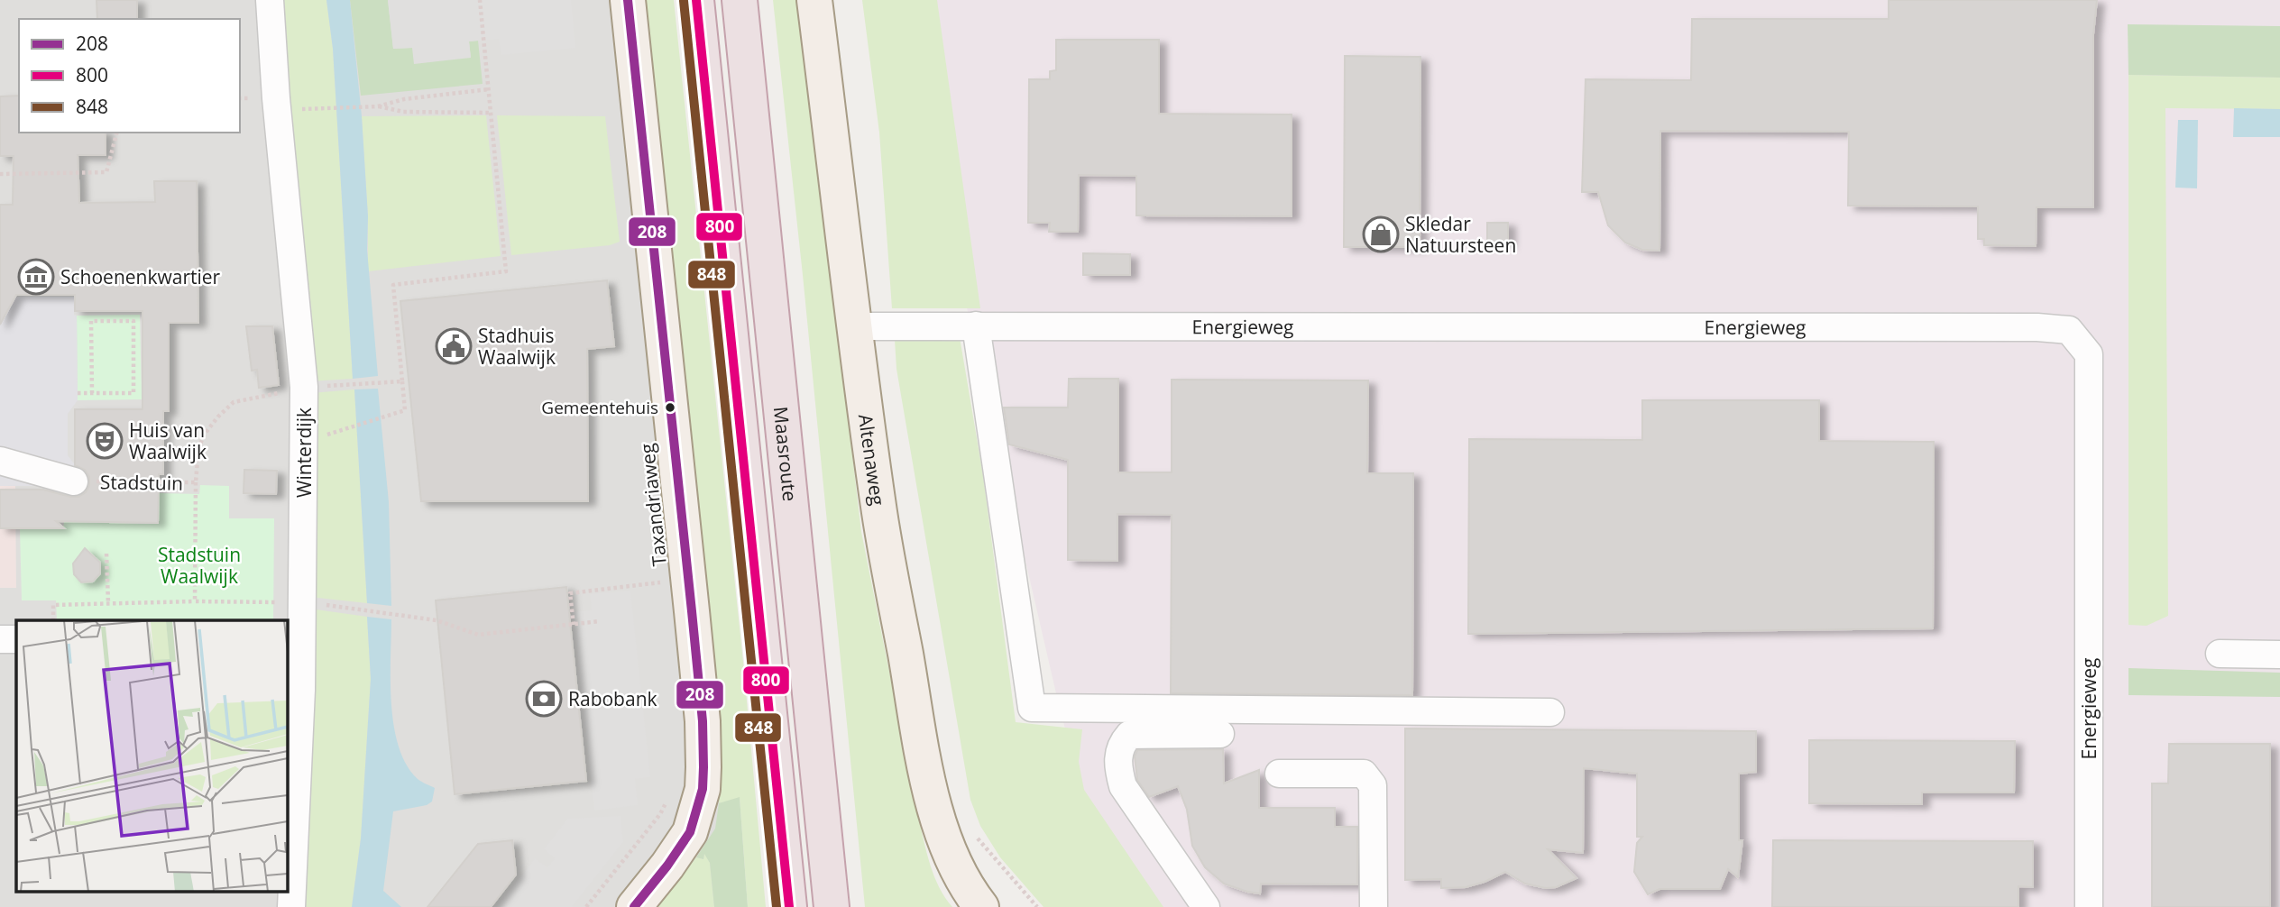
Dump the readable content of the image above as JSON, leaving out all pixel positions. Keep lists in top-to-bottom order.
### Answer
{
  "streets": {
    "highway": ["Maasroute"],
    "main road": ["Altenaweg", "Taxandriaweg"],
    "street": ["Energieweg", "Winterdijk"],
    "path": ["Stadstuin"]
  },
  "crossings": [
    ["Energieweg", "Altenaweg"],
    ["Winterdijk", "Stadstuin"]
  ],
  "parks": ["Stadstuin Waalwijk"],
  "places": {
    "shop": ["Skledar Natuursteen"],
    "museum": ["Schoenenkwartier"],
    "public building": ["Stadhuis Waalwijk"],
    "other": ["Gemeentehuis"],
    "theatre": ["Huis van Waalwijk"],
    "bank": ["Rabobank"]
  },
  "lines": ["transit line 208", "transit line 800", "transit line 848"],
  "legend": ["208", "800", "848"]
}
